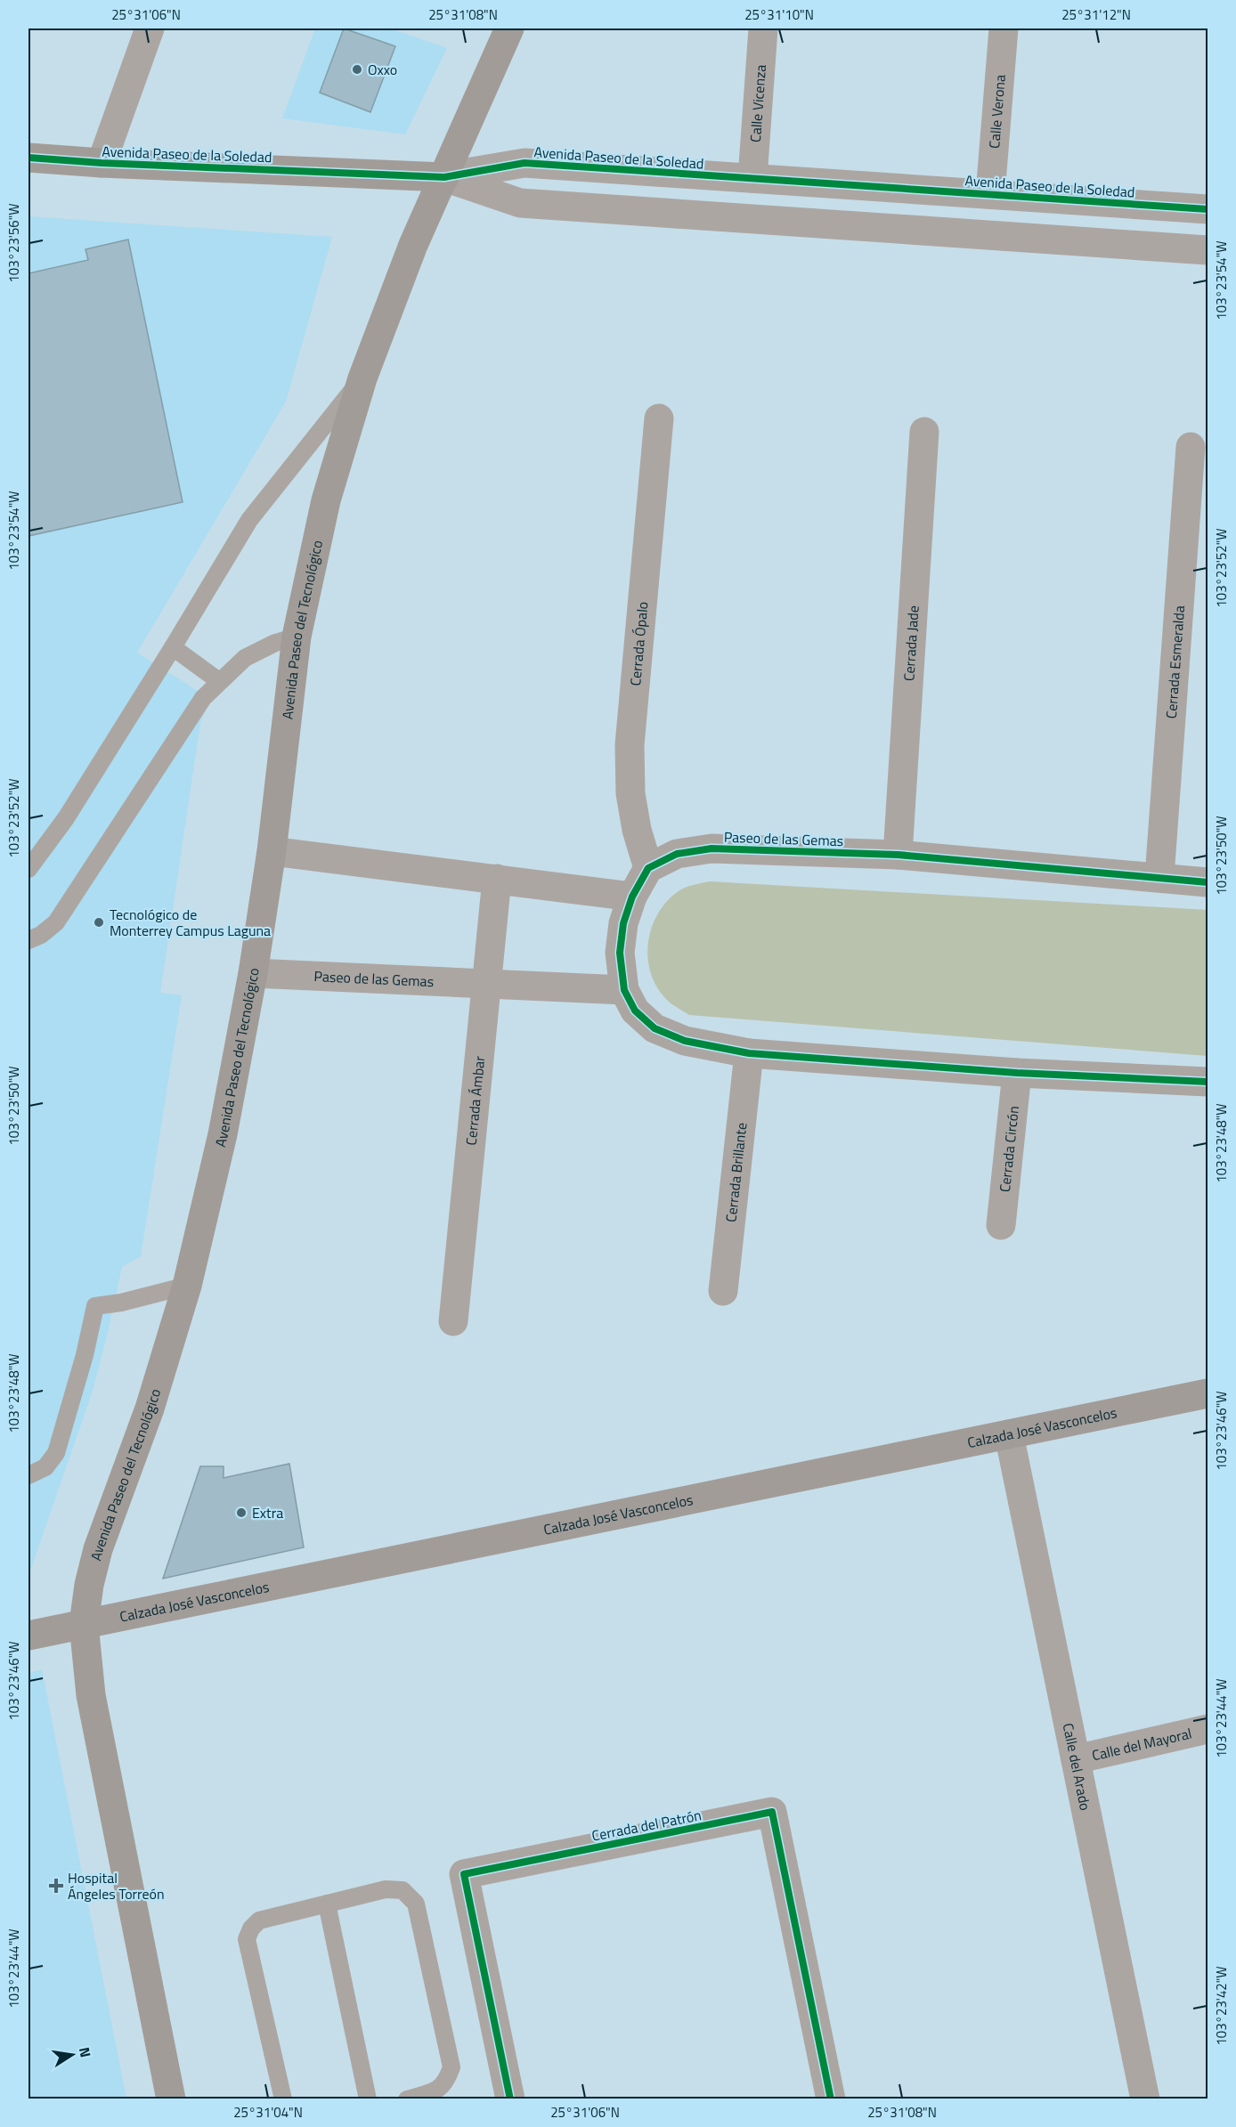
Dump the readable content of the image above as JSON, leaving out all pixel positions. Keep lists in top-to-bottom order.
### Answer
{
  "streets": {
    "main road": ["Avenida Paseo de la Soledad", "Avenida Paseo del Tecnológico", "Calzada José Vasconcelos"],
    "street": [
      "Calle Vicenza",
      "Calle Verona",
      "Cerrada Ópalo",
      "Cerrada Jade",
      "Cerrada Esmeralda",
      "Paseo de las Gemas",
      "Cerrada Ámbar",
      "Cerrada Circón",
      "Cerrada Brillante",
      "Calle del Mayoral",
      "Calle del Arado",
      "Cerrada del Patrón"
    ]
  },
  "crossings": [
    ["Calle Vicenza", "Avenida Paseo de la Soledad"],
    ["Calle Verona", "Avenida Paseo de la Soledad"],
    ["Avenida Paseo de la Soledad", "Avenida Paseo del Tecnológico"],
    ["Avenida Paseo del Tecnológico", "Paseo de las Gemas"],
    ["Avenida Paseo del Tecnológico", "Calzada José Vasconcelos"],
    ["Cerrada Ópalo", "Paseo de las Gemas"],
    ["Cerrada Jade", "Paseo de las Gemas"],
    ["Cerrada Esmeralda", "Paseo de las Gemas"],
    ["Paseo de las Gemas", "Cerrada Ámbar"],
    ["Calzada José Vasconcelos", "Calle del Arado"],
    ["Calle del Mayoral", "Calle del Arado"]
  ],
  "places": {
    "other": ["Oxxo", "Tecnológico de Monterrey Campus Laguna", "Extra"],
    "health": ["Hospital Ángeles Torreón"]
  },
  "north": "right",
  "coordinates": [
    "25°31'06\"N",
    "25°31'08\"N",
    "25°31'10\"N",
    "25°31'12\"N",
    "103°23'56\"W",
    "103°23'54\"W",
    "103°23'52\"W",
    "103°23'50\"W",
    "103°23'48\"W",
    "103°23'46\"W",
    "103°23'44\"W",
    "103°23'42\"W",
    "25°31'04\"N"
  ]
}
